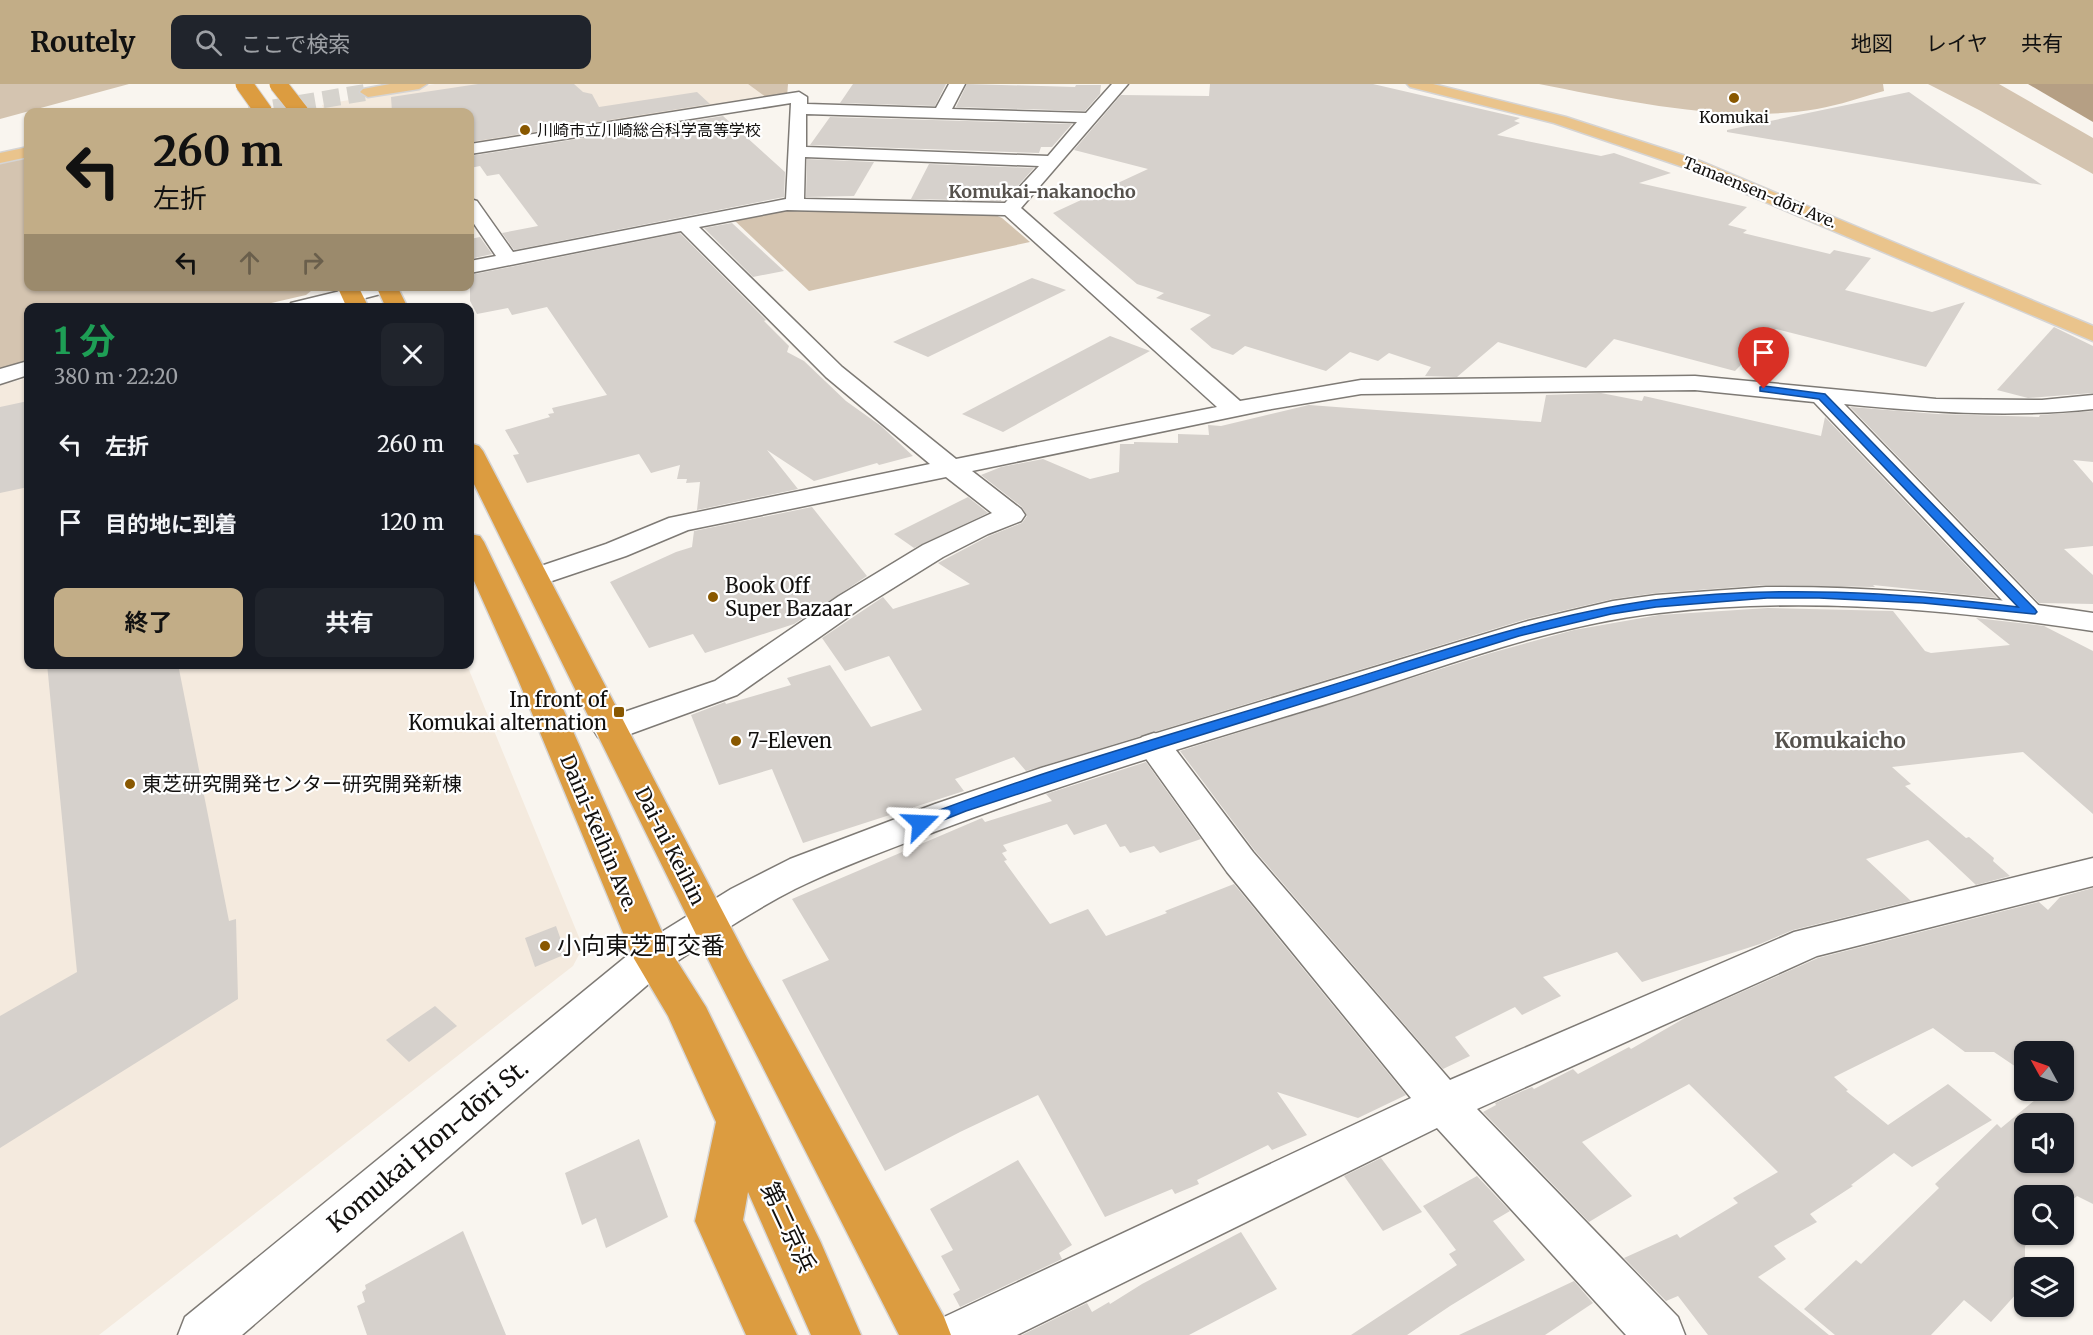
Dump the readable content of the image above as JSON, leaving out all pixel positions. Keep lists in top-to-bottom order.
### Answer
{
  "streets": {
    "highway": ["Daini-Keihin Ave.", "Dai-ni Keihin", "第二京浜"],
    "main road": ["Tamaensen-dōri Ave."],
    "street": ["Komukai Hon-dōri St."]
  },
  "crossings": [
    ["Daini-Keihin Ave.", "Komukai Hon-dōri St."],
    ["Daini-Keihin Ave.", "第二京浜"],
    ["Dai-ni Keihin", "Komukai Hon-dōri St."]
  ],
  "districts": ["Komukai-nakanocho", "Komukaicho"],
  "places": {
    "other": [
      "Komukai",
      "川崎市立川崎総合科学高等学校",
      "Book Off Super Bazaar",
      "7-Eleven",
      "東芝研究開発センター研究開発新棟",
      "小向東芝町交番"
    ],
    "transit": ["In front of Komukai alternation"]
  },
  "north": "top left",
  "page": {
    "header": "Routely",
    "search": "ここで検索",
    "nav": ["地図", "レイヤ", "共有"],
    "turn": ["260 m", "左折"],
    "heading": ["1 分", "380 m · 22:20"],
    "list": [
      {
        "name": "左折",
        "value": "260 m"
      },
      {
        "name": "目的地に到着",
        "value": "120 m"
      }
    ],
    "buttons": ["終了", "共有"]
  }
}
